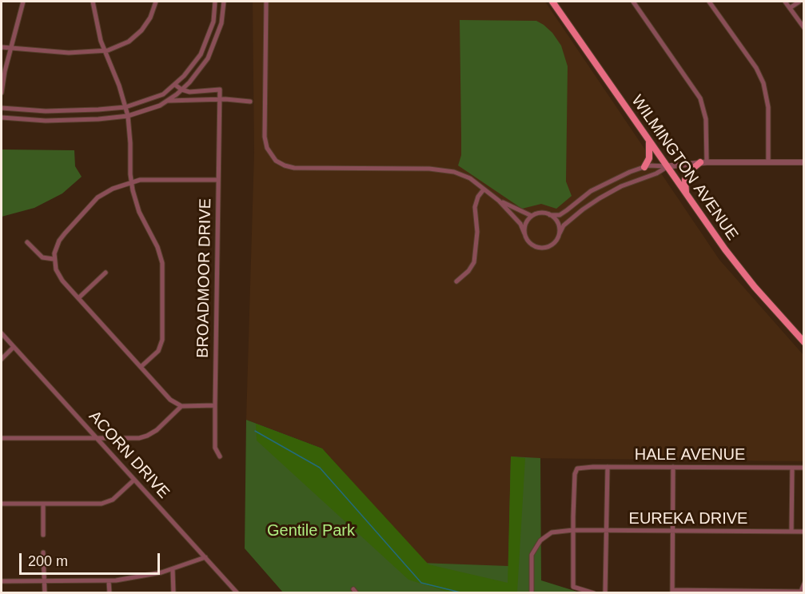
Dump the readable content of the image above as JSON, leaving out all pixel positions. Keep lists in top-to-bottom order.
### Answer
{
  "streets": {
    "main road": ["WILMINGTON AVENUE"],
    "street": [
      "BROADMOOR DRIVE",
      "ACORN DRIVE",
      "HALE AVENUE",
      "EUREKA DRIVE"
    ]
  },
  "crossings": [
    ["HALE AVENUE", "EUREKA DRIVE"]
  ],
  "parks": ["Gentile Park"],
  "scale_bar": "200 m"
}
